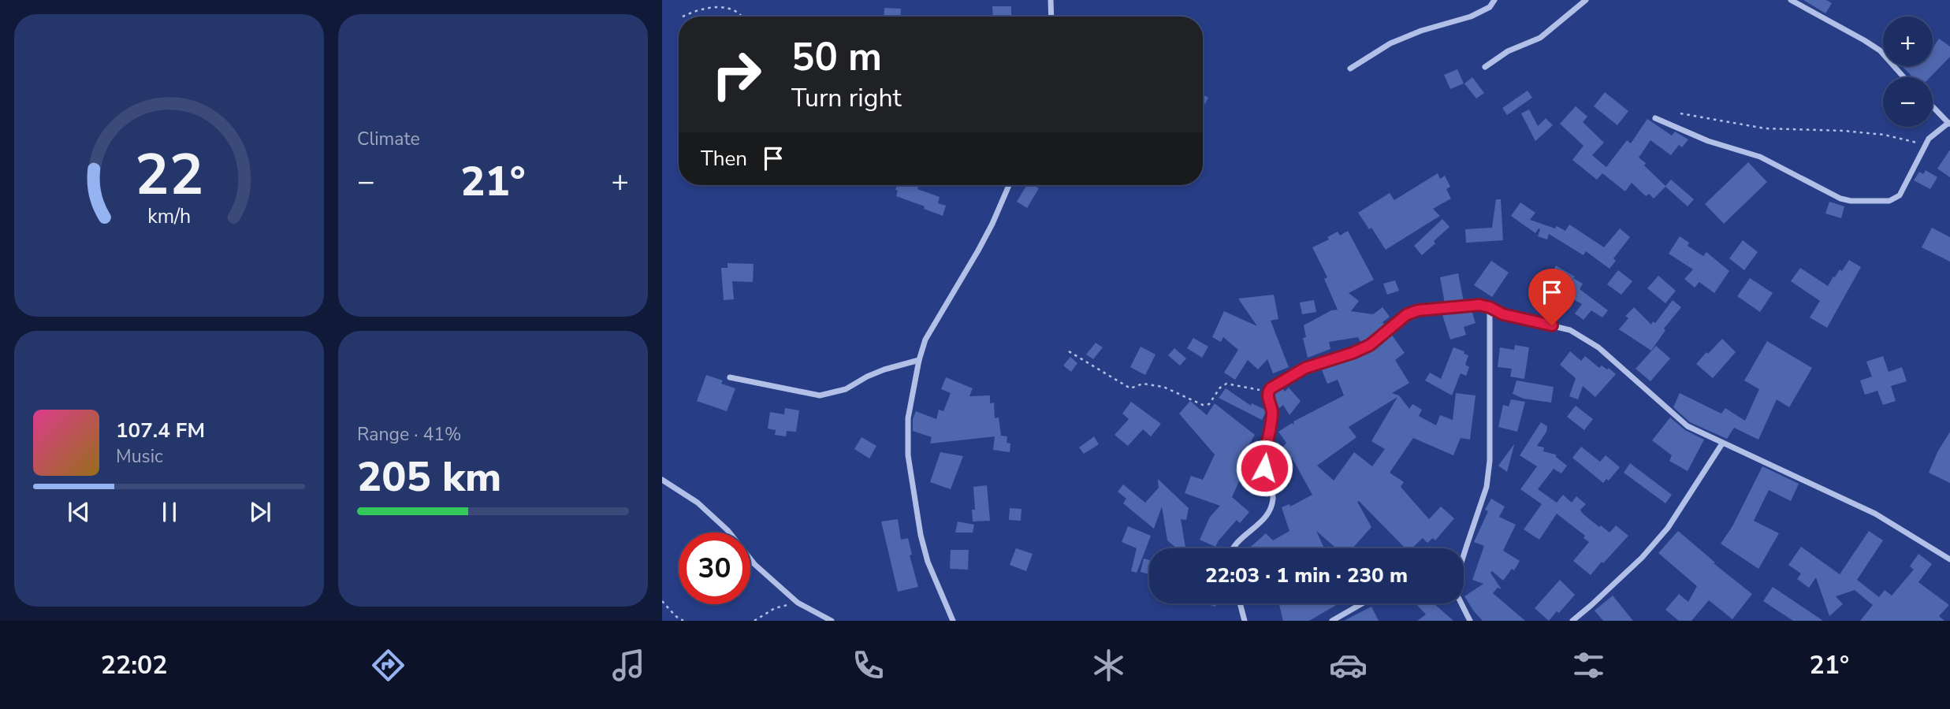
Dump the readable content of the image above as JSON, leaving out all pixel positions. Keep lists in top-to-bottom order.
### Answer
{
  "page": {
    "tile": [
      "Climate",
      ["Range · 41%", "205 km"]
    ],
    "map_buttons": ["+", "−"],
    "turn": ["50 m", "Turn right"],
    "then": "Then",
    "heat": ["−", "21°", "+"],
    "song": ["107.4 FM", "Music"],
    "limit": "30",
    "trip": "22:03 · 1 min · 230 m",
    "tabs": ["22:02", "21°"],
    "gauge": ["22", "km/h"]
  }
}
